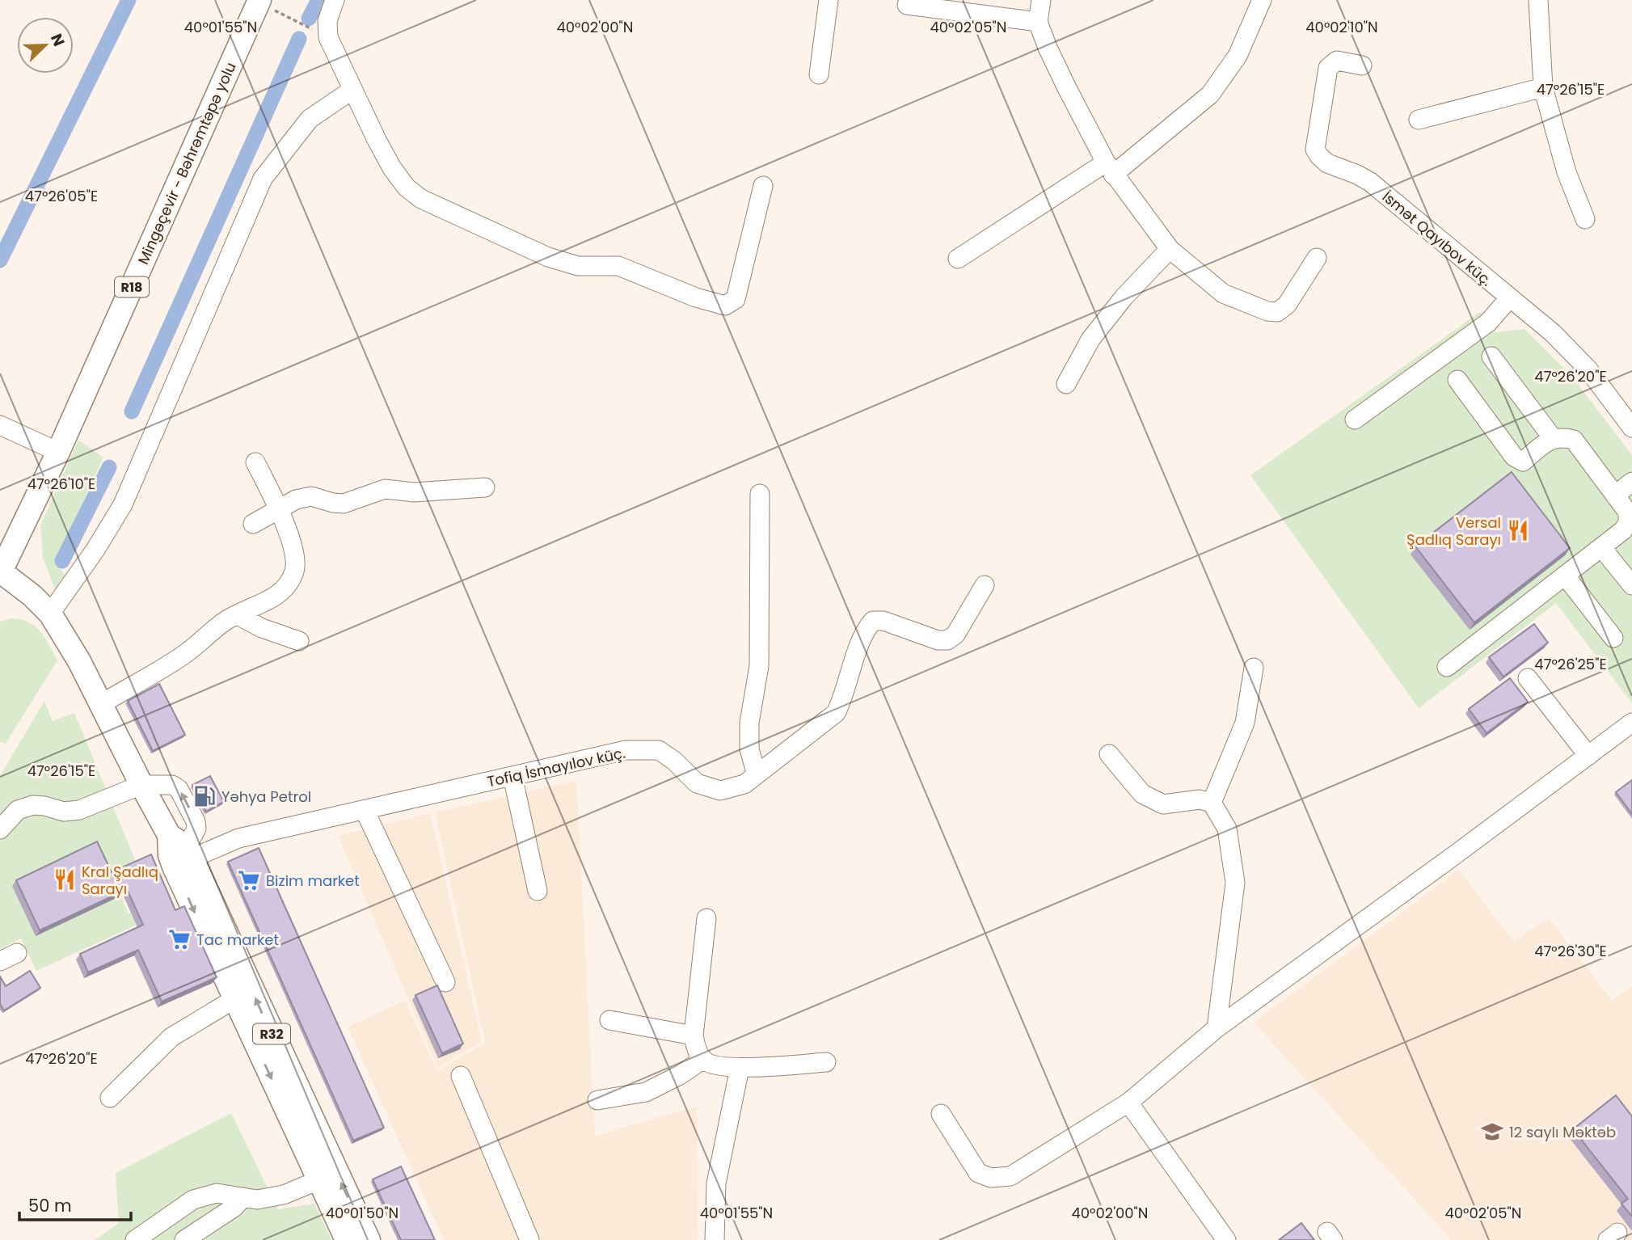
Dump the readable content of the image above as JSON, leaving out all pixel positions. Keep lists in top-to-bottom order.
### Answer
{
  "streets": {
    "main road": ["Mingəçevir - Bəhrəmtəpə yolu", "R18", "R32"],
    "street": ["İsmət Qayıbov küç.", "Tofiq İsmayılov küç."]
  },
  "crossings": [
    ["Mingəçevir - Bəhrəmtəpə yolu", "R32"],
    ["Tofiq İsmayılov küç.", "R32"]
  ],
  "places": {
    "restaurant": ["Versal Şadlıq Sarayı", "Kral Şadlıq Sarayı"],
    "fuel station": ["Yəhya Petrol"],
    "supermarket": ["Bizim market", "Tac market"],
    "school or university": ["12 saylı Məktəb"]
  },
  "scale_bar": "50 m",
  "north": "top right",
  "coordinates": [
    "40°01'55\"N",
    "40°02'00\"N",
    "40°02'05\"N",
    "40°02'10\"N",
    "47°26'15\"E",
    "47°26'05\"E",
    "47°26'20\"E",
    "47°26'10\"E",
    "47°26'25\"E",
    "47°26'30\"E",
    "40°01'50\"N"
  ]
}
